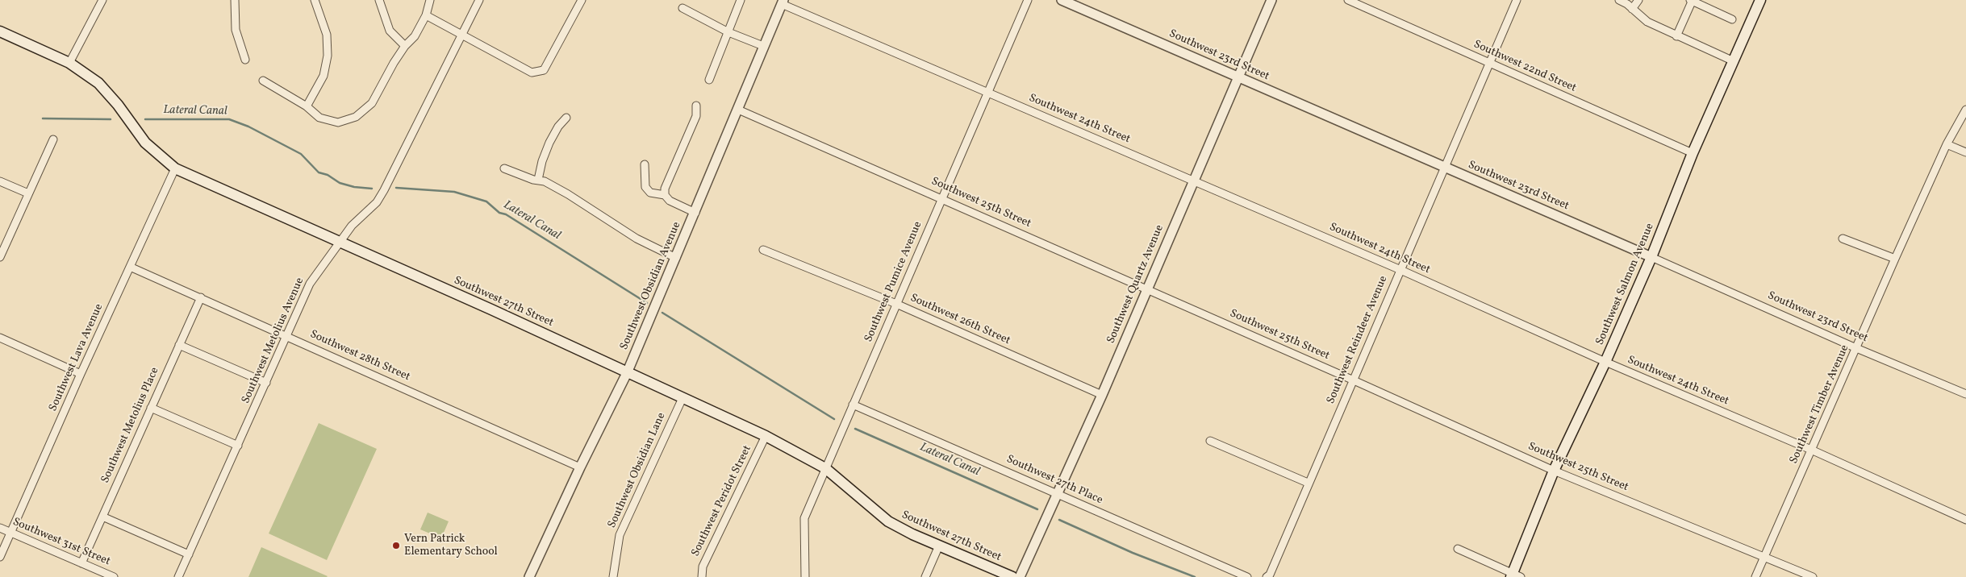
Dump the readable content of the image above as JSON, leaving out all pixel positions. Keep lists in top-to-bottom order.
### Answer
{
  "streets": {
    "main road": ["Southwest Salmon Avenue", "Southwest 27th Street"],
    "street": [
      "Southwest 23rd Street",
      "Southwest 22nd Street",
      "Southwest 24th Street",
      "Southwest 25th Street",
      "Southwest Pumice Avenue",
      "Southwest Quartz Avenue",
      "Southwest Obsidian Avenue",
      "Southwest 26th Street",
      "Southwest Reindeer Avenue",
      "Southwest Metolius Avenue",
      "Southwest 28th Street",
      "Southwest Lava Avenue",
      "Southwest Timber Avenue",
      "Southwest Metolius Place",
      "Southwest Obsidian Lane",
      "Southwest 27th Place",
      "Southwest Peridot Street",
      "Southwest 31st Street"
    ]
  },
  "crossings": [
    ["Southwest 23rd Street", "Southwest Quartz Avenue"],
    ["Southwest 23rd Street", "Southwest Salmon Avenue"],
    ["Southwest 23rd Street", "Southwest Reindeer Avenue"],
    ["Southwest 23rd Street", "Southwest Timber Avenue"],
    ["Southwest 22nd Street", "Southwest Salmon Avenue"],
    ["Southwest 22nd Street", "Southwest Reindeer Avenue"],
    ["Southwest 24th Street", "Southwest Pumice Avenue"],
    ["Southwest 24th Street", "Southwest Quartz Avenue"],
    ["Southwest 24th Street", "Southwest Salmon Avenue"],
    ["Southwest 24th Street", "Southwest Obsidian Avenue"],
    ["Southwest 24th Street", "Southwest Reindeer Avenue"],
    ["Southwest 24th Street", "Southwest Timber Avenue"],
    ["Southwest 25th Street", "Southwest Pumice Avenue"],
    ["Southwest 25th Street", "Southwest Quartz Avenue"],
    ["Southwest 25th Street", "Southwest Salmon Avenue"],
    ["Southwest 25th Street", "Southwest Obsidian Avenue"],
    ["Southwest 25th Street", "Southwest Reindeer Avenue"],
    ["Southwest 25th Street", "Southwest Timber Avenue"],
    ["Southwest Pumice Avenue", "Southwest 27th Street"],
    ["Southwest Pumice Avenue", "Southwest 26th Street"],
    ["Southwest Pumice Avenue", "Southwest 27th Place"],
    ["Southwest Quartz Avenue", "Southwest 26th Street"],
    ["Southwest Quartz Avenue", "Southwest 27th Place"],
    ["Southwest Obsidian Avenue", "Southwest 27th Street"],
    ["Southwest Obsidian Avenue", "Southwest 28th Street"],
    ["Southwest 27th Street", "Southwest Metolius Avenue"],
    ["Southwest 27th Street", "Southwest Lava Avenue"],
    ["Southwest 27th Street", "Southwest Obsidian Lane"],
    ["Southwest 27th Street", "Southwest Peridot Street"],
    ["Southwest Metolius Avenue", "Southwest 28th Street"],
    ["Southwest 28th Street", "Southwest Lava Avenue"],
    ["Southwest 28th Street", "Southwest Metolius Place"],
    ["Southwest Lava Avenue", "Southwest 31st Street"],
    ["Southwest Metolius Place", "Southwest 31st Street"]
  ],
  "water": ["Lateral Canal"],
  "places": ["Vern Patrick Elementary School"]
}
